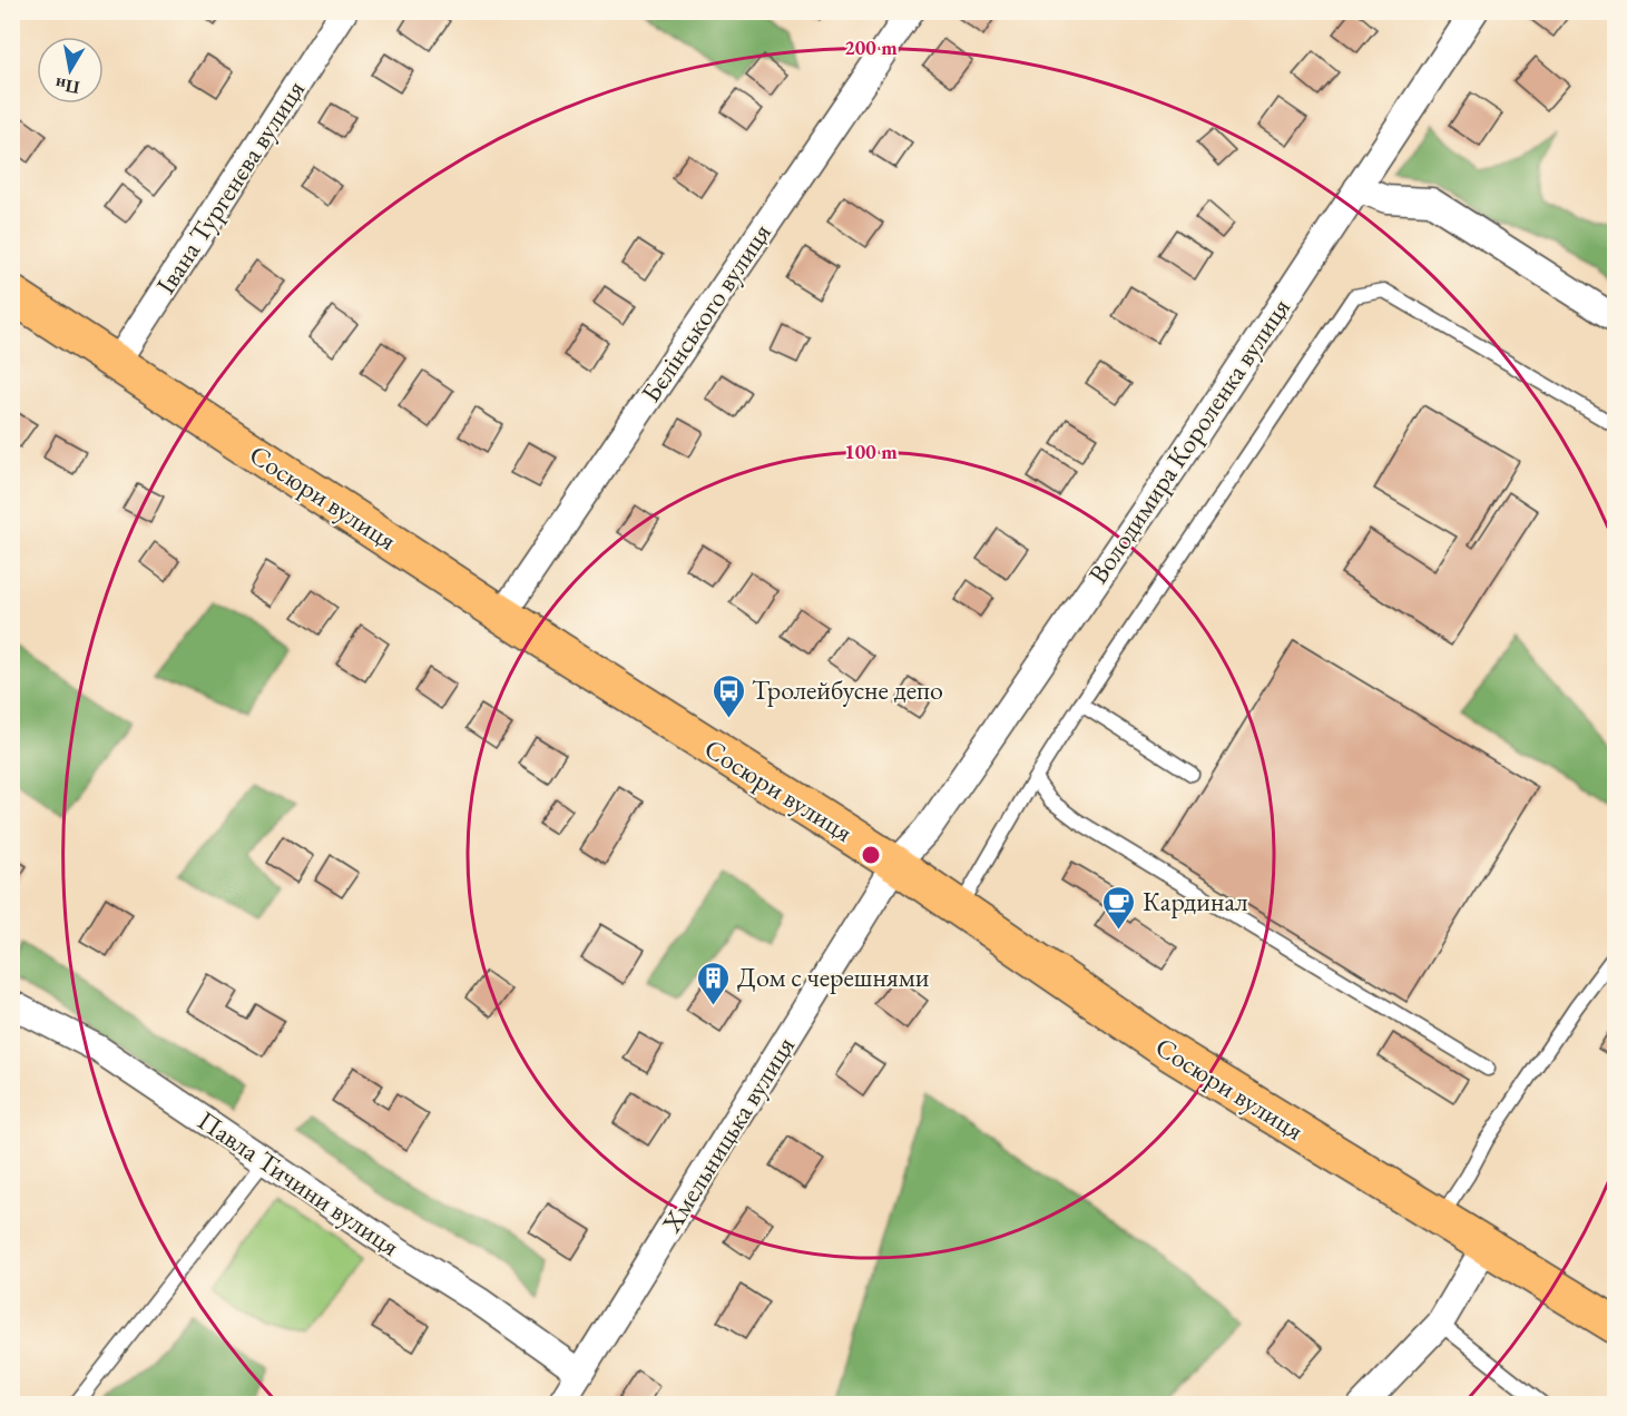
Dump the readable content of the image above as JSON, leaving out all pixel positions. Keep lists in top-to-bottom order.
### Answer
{
  "streets": {
    "main road": ["Сосюри вулиця"],
    "street": [
      "Івана Тургенєва вулиця",
      "Бєлінського вулиця",
      "Володимира Короленка вулиця",
      "Хмельницька вулиця",
      "Павла Тичини вулиця"
    ]
  },
  "crossings": [
    ["Івана Тургенєва вулиця", "Сосюри вулиця"],
    ["Бєлінського вулиця", "Сосюри вулиця"],
    ["Володимира Короленка вулиця", "Сосюри вулиця"],
    ["Володимира Короленка вулиця", "Хмельницька вулиця"],
    ["Сосюри вулиця", "Хмельницька вулиця"],
    ["Хмельницька вулиця", "Павла Тичини вулиця"]
  ],
  "places": {
    "bus stop": ["Тролейбусне депо"],
    "cafe": ["Кардинал"],
    "building": ["Дом с черешнями"]
  },
  "north": "bottom",
  "rings": ["200 m", "100 m"]
}
